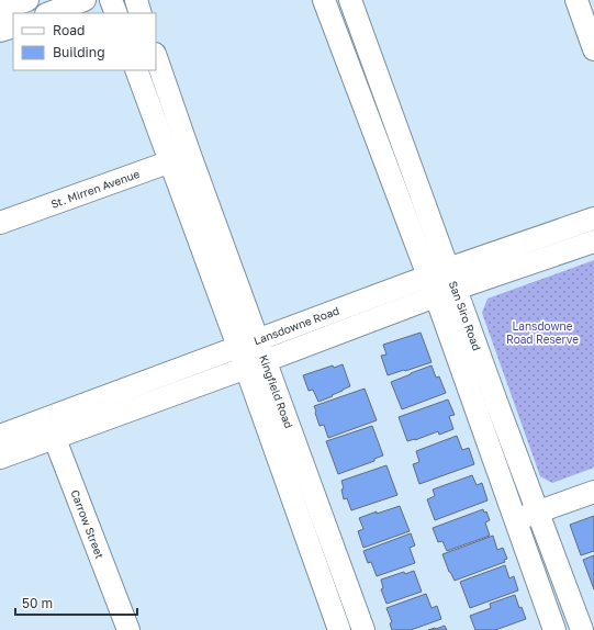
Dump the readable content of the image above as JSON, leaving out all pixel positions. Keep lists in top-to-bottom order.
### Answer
{
  "streets": {
    "street": [
      "St. Mirren Avenue",
      "San Siro Road",
      "Lansdowne Road",
      "Kingfield Road",
      "Carrow Street"
    ]
  },
  "crossings": [
    ["St. Mirren Avenue", "Kingfield Road"],
    ["San Siro Road", "Lansdowne Road"],
    ["Lansdowne Road", "Kingfield Road"],
    ["Lansdowne Road", "Carrow Street"]
  ],
  "parks": ["Lansdowne Road Reserve"],
  "legend": ["Road", "Building"],
  "scale_bar": "50 m"
}
